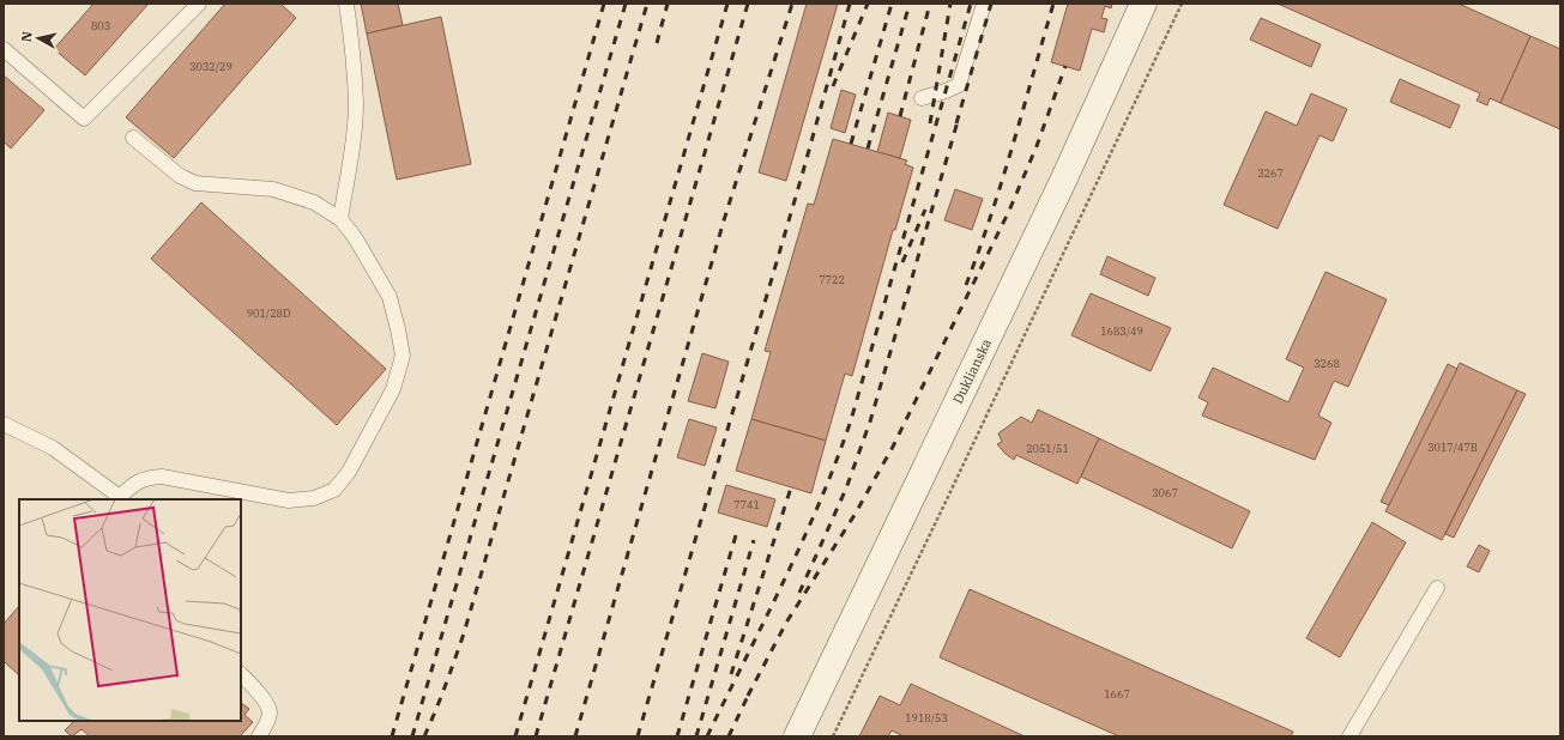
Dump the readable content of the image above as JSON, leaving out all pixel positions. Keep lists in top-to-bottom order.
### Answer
{
  "streets": {
    "street": ["Duklianska"]
  },
  "house_numbers": [
    "803",
    "3032/29",
    "3267",
    "7722",
    "901/28D",
    "1683/49",
    "3268",
    "3017/47B",
    "2051/51",
    "3067",
    "7741",
    "1667",
    "1918/53"
  ],
  "north": "left"
}
